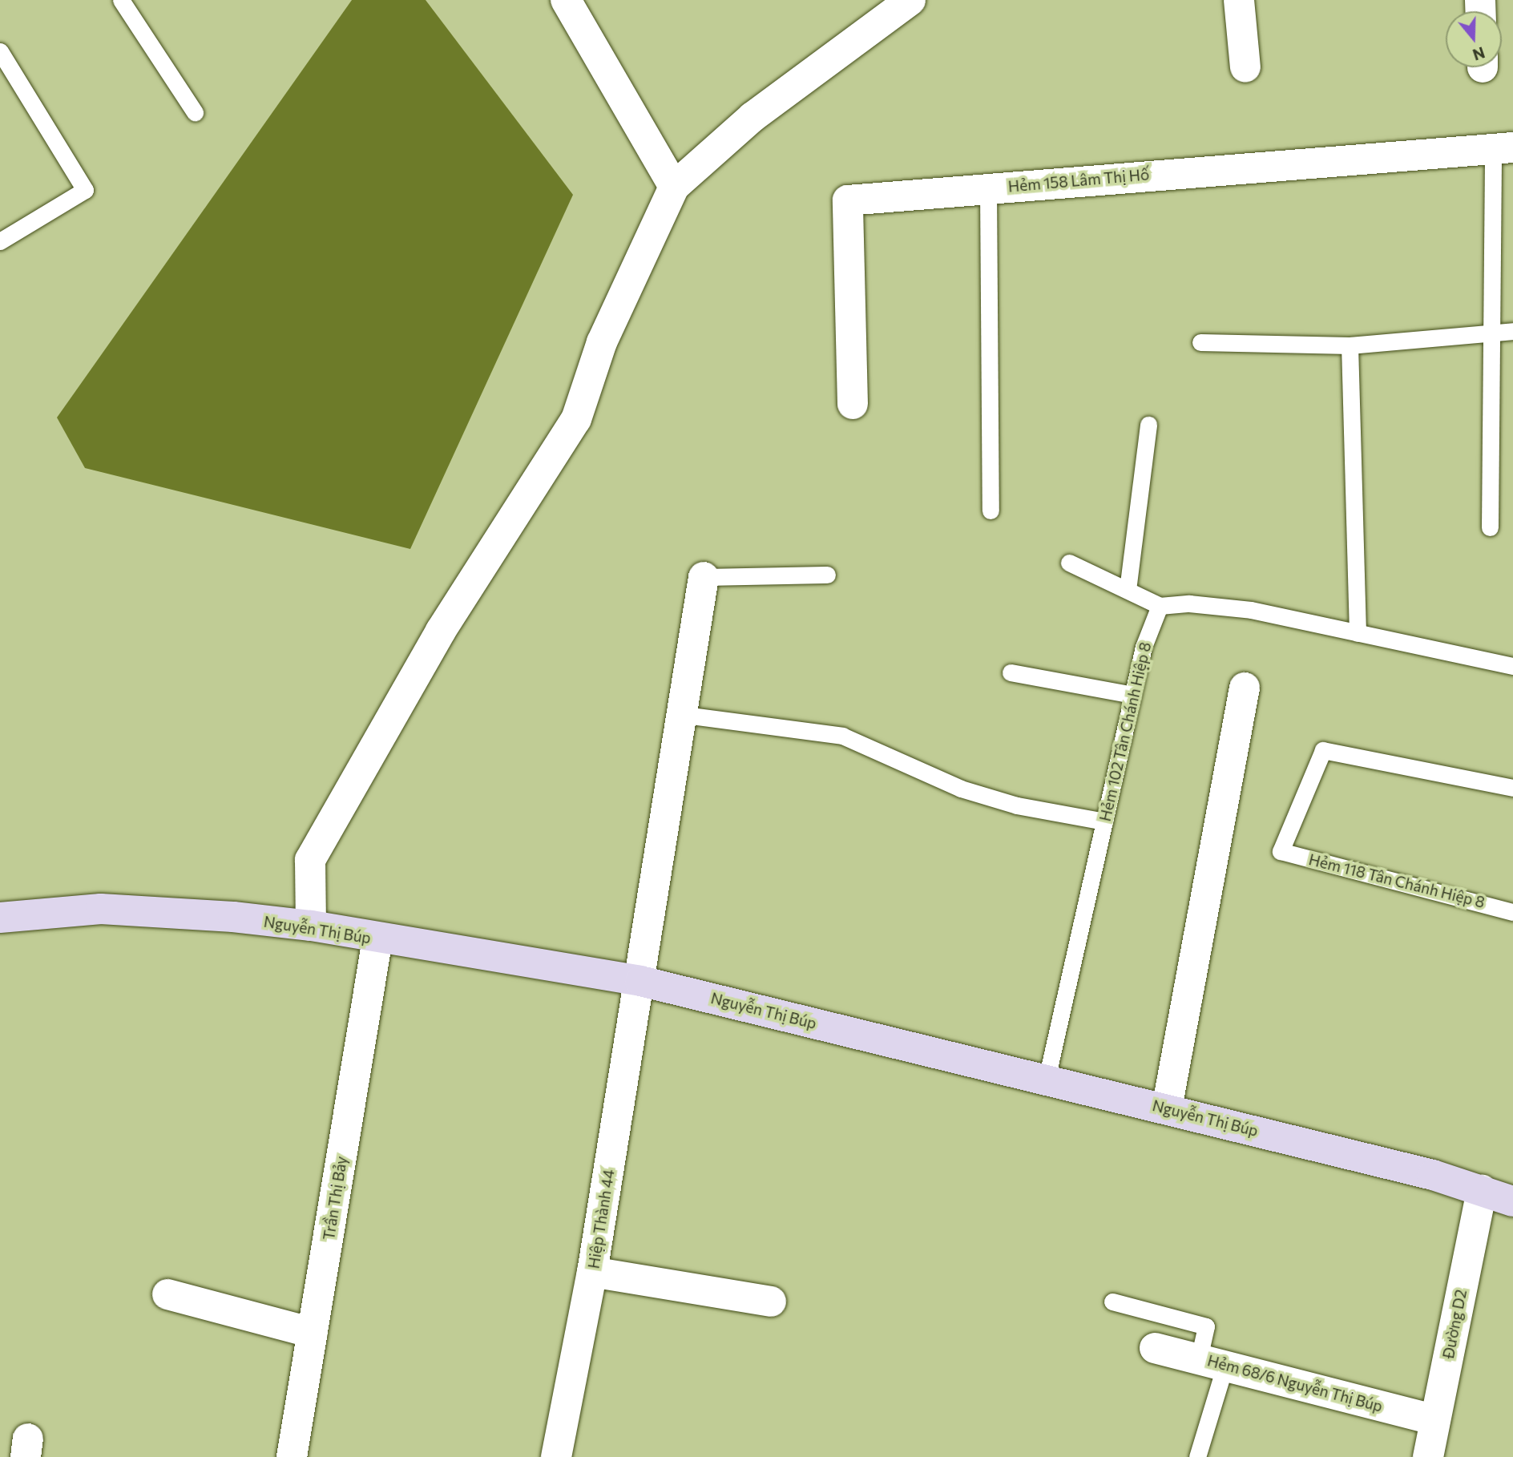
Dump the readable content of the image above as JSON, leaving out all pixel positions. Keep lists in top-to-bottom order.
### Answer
{
  "streets": {
    "street": [
      "Hẻm 158 Lâm Thị Hố",
      "Nguyễn Thị Búp",
      "Trần Thị Bảy",
      "Hiệp Thành 44",
      "Đường D2",
      "Hẻm 68/6 Nguyễn Thị Búp"
    ],
    "lane": ["Hẻm 102 Tân Chánh Hiệp 8", "Hẻm 118 Tân Chánh Hiệp 8"]
  },
  "crossings": [
    ["Hẻm 102 Tân Chánh Hiệp 8", "Nguyễn Thị Búp"],
    ["Nguyễn Thị Búp", "Trần Thị Bảy"],
    ["Nguyễn Thị Búp", "Hiệp Thành 44"],
    ["Nguyễn Thị Búp", "Đường D2"],
    ["Đường D2", "Hẻm 68/6 Nguyễn Thị Búp"]
  ],
  "north": "bottom"
}
